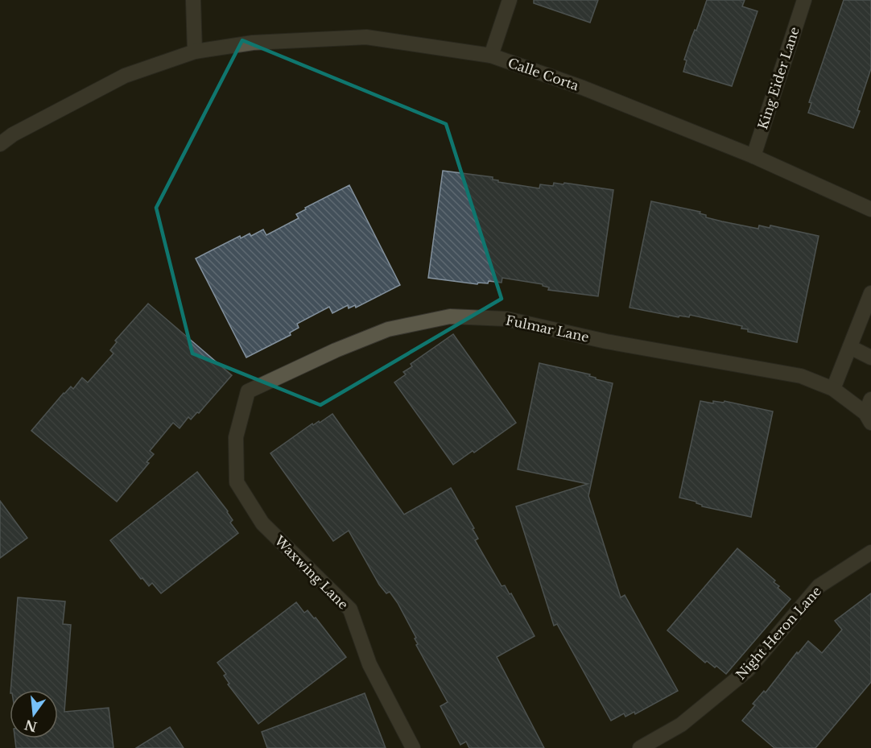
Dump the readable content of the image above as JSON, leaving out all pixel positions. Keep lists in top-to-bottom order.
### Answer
{
  "streets": {
    "street": [
      "Calle Corta",
      "King Eider Lane",
      "Fulmar Lane",
      "Waxwing Lane",
      "Night Heron Lane"
    ]
  },
  "crossings": [
    ["Calle Corta", "King Eider Lane"],
    ["Fulmar Lane", "Waxwing Lane"]
  ],
  "north": "bottom"
}
